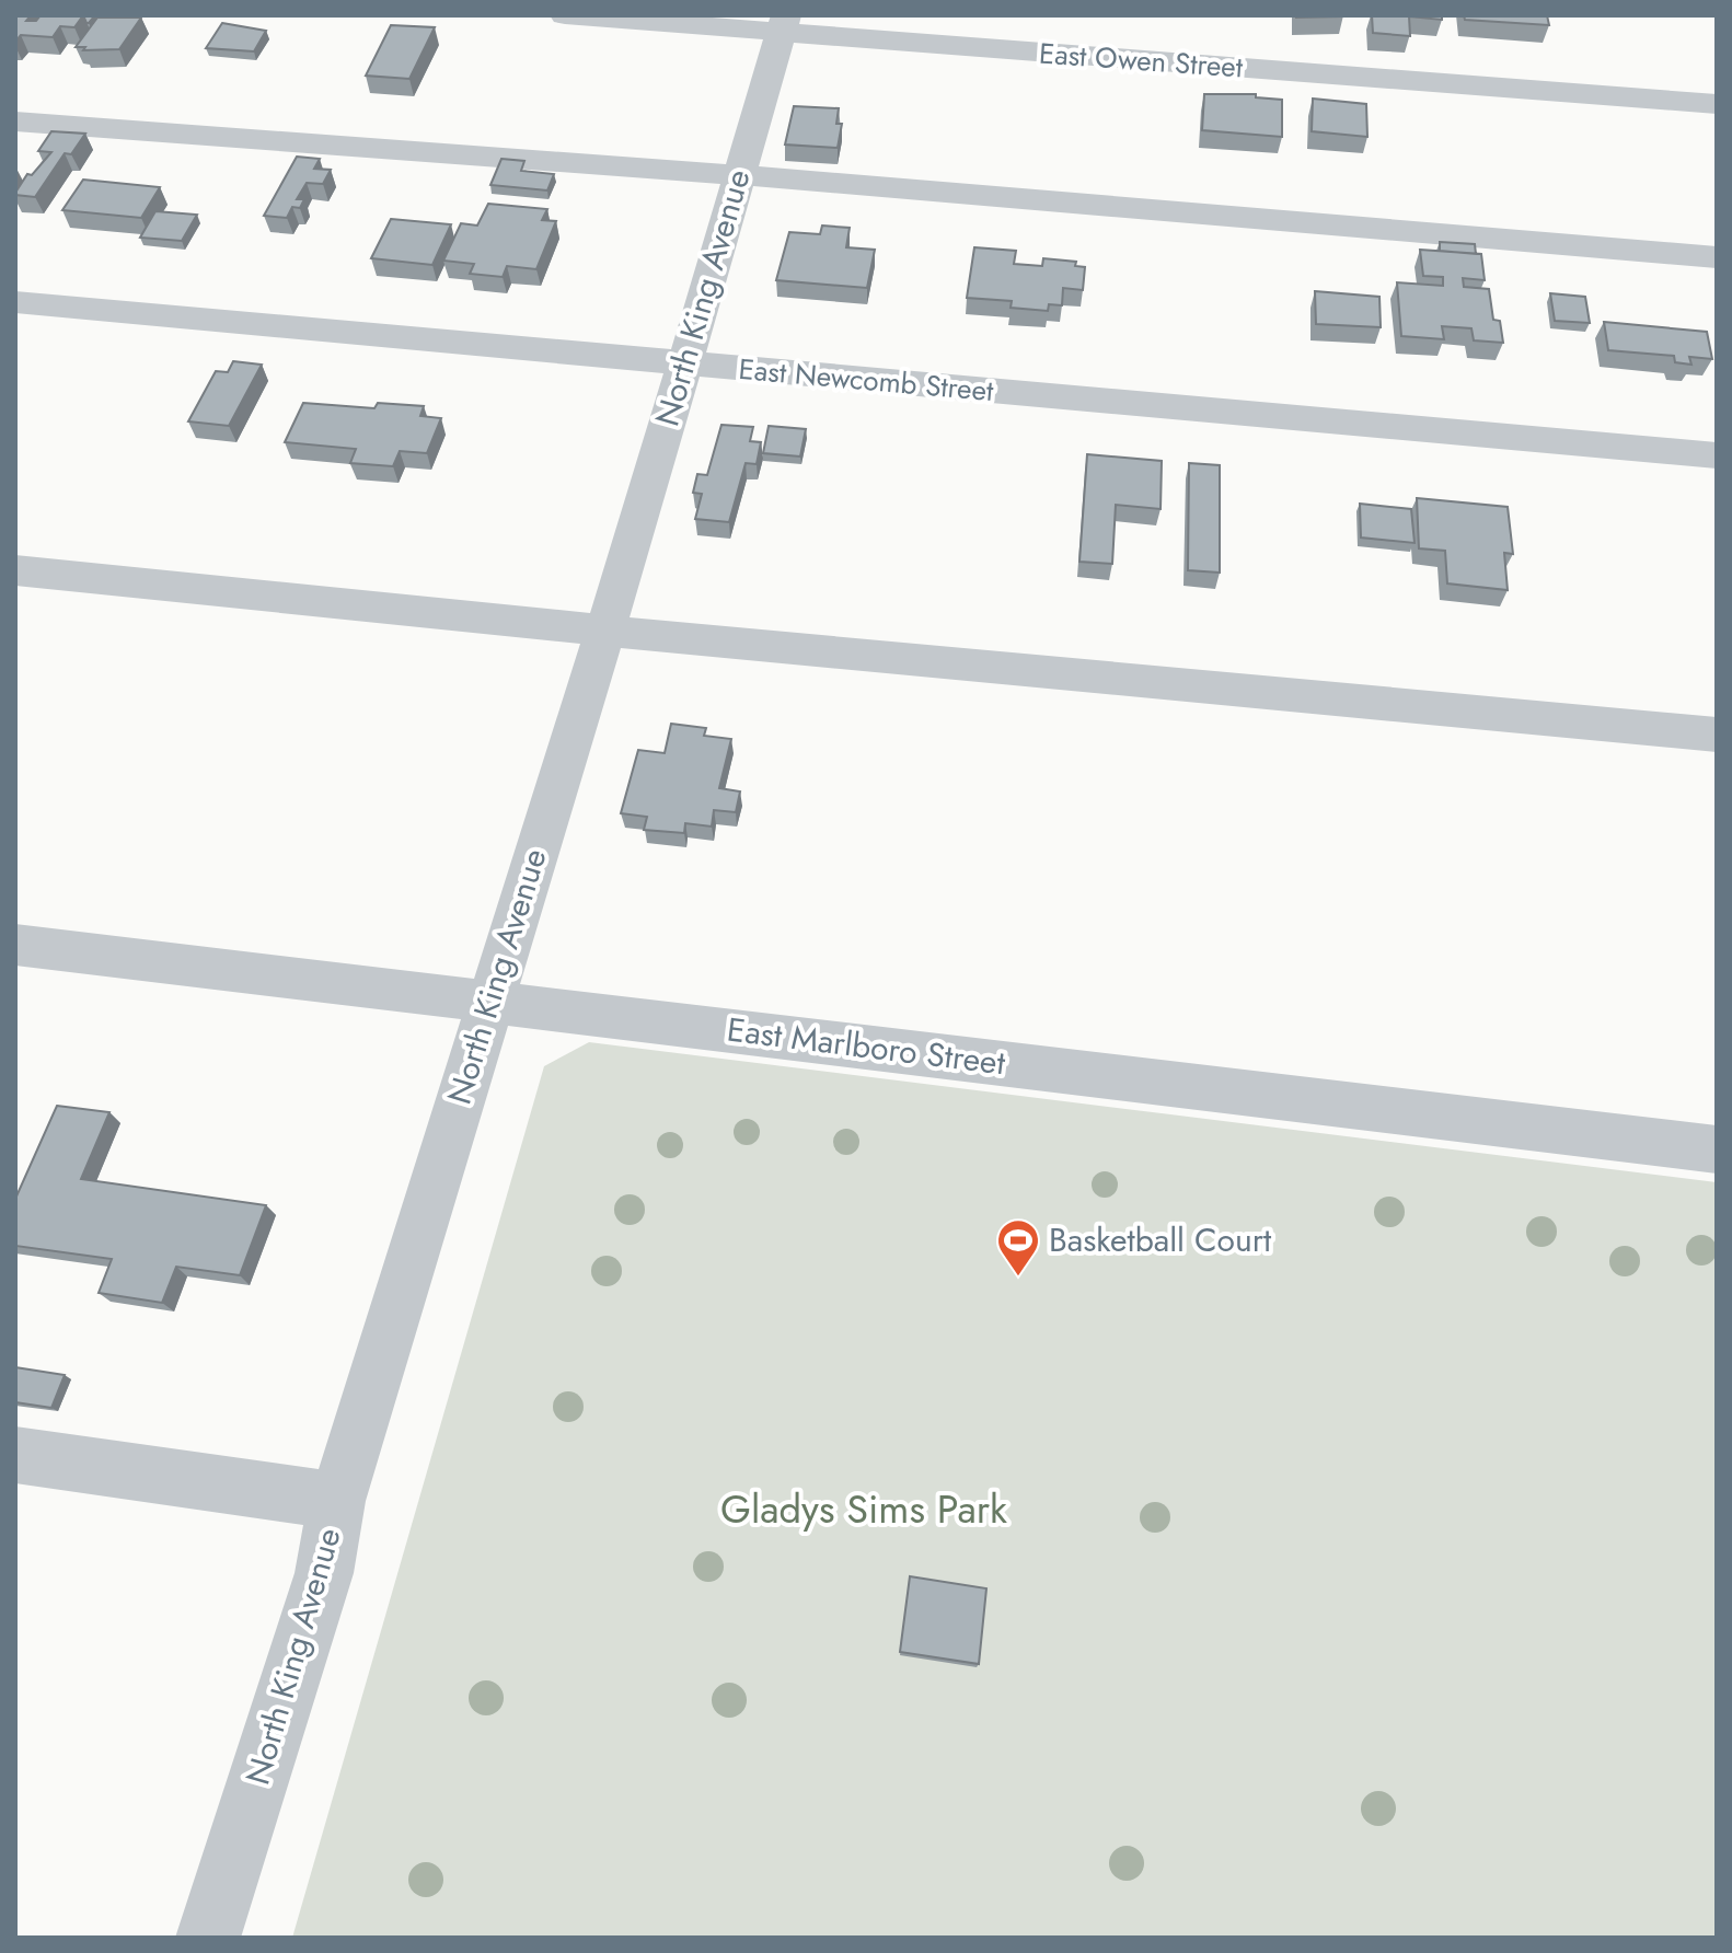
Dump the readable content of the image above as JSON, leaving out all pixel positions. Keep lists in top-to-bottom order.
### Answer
{
  "streets": {
    "street": [
      "East Owen Street",
      "North King Avenue",
      "East Newcomb Street",
      "East Marlboro Street"
    ]
  },
  "crossings": [
    ["East Owen Street", "North King Avenue"],
    ["North King Avenue", "East Newcomb Street"],
    ["North King Avenue", "East Marlboro Street"]
  ],
  "parks": ["Gladys Sims Park"],
  "places": {
    "sports": ["Basketball Court"]
  }
}
